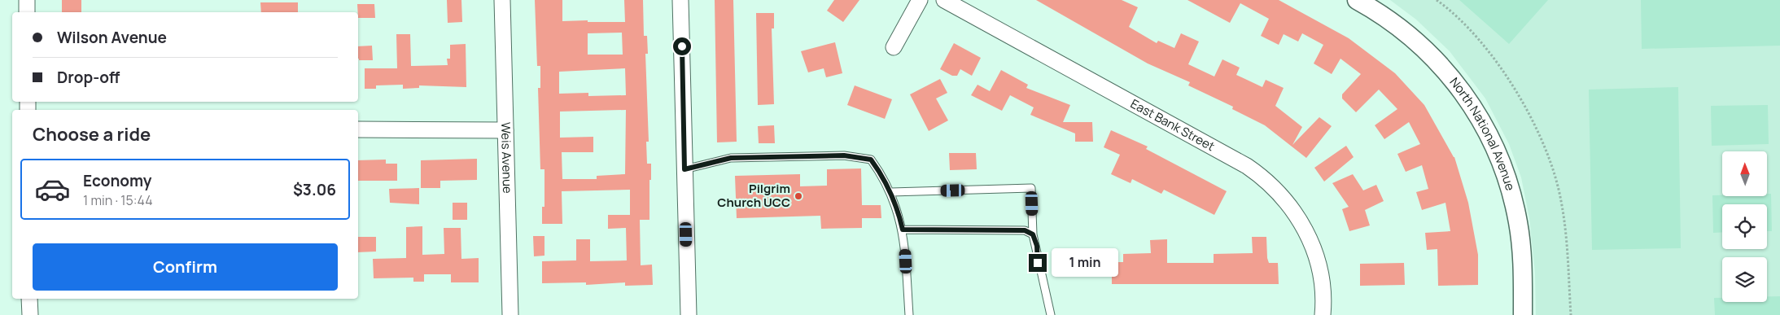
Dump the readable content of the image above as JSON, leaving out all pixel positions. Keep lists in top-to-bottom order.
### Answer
{
  "streets": {
    "street": ["East Bank Street", "North National Avenue", "Weis Avenue"]
  },
  "places": ["Pilgrim Church UCC"],
  "north": "top",
  "page": {
    "banner": ["Wilson Avenue", "Drop-off"],
    "heading": "Choose a ride",
    "list": [
      {
        "name": "Economy",
        "note": "1 min · 15:44",
        "value": "$3.06"
      }
    ],
    "buttons": "Confirm",
    "bubble": "1 min"
  }
}
